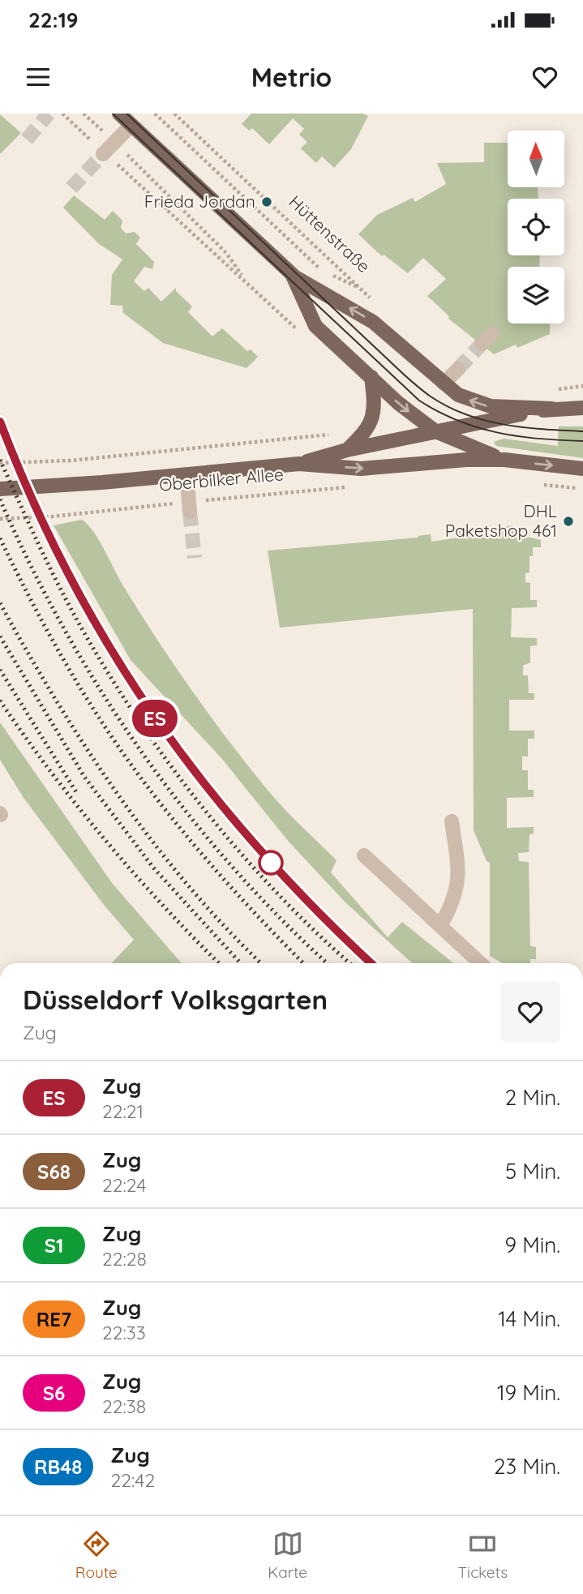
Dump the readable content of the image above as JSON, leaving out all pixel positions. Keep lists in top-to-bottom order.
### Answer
{
  "streets": {
    "main road": ["Oberbilker Allee"],
    "path": ["Hüttenstraße"]
  },
  "places": ["Frieda Jordan", "DHL Paketshop 461"],
  "north": "top",
  "page": {
    "status": "22:19",
    "header": "Metrio",
    "on_map": "ES",
    "heading": ["Düsseldorf Volksgarten", "Zug"],
    "list": [
      {
        "mark": "ES",
        "name": "Zug",
        "note": "22:21",
        "value": "2 Min."
      },
      {
        "mark": "S68",
        "name": "Zug",
        "note": "22:24",
        "value": "5 Min."
      },
      {
        "mark": "S1",
        "name": "Zug",
        "note": "22:28",
        "value": "9 Min."
      },
      {
        "mark": "RE7",
        "name": "Zug",
        "note": "22:33",
        "value": "14 Min."
      },
      {
        "mark": "S6",
        "name": "Zug",
        "note": "22:38",
        "value": "19 Min."
      },
      {
        "mark": "RB48",
        "name": "Zug",
        "note": "22:42",
        "value": "23 Min."
      }
    ],
    "tabs": ["Route", "Karte", "Tickets"]
  }
}
